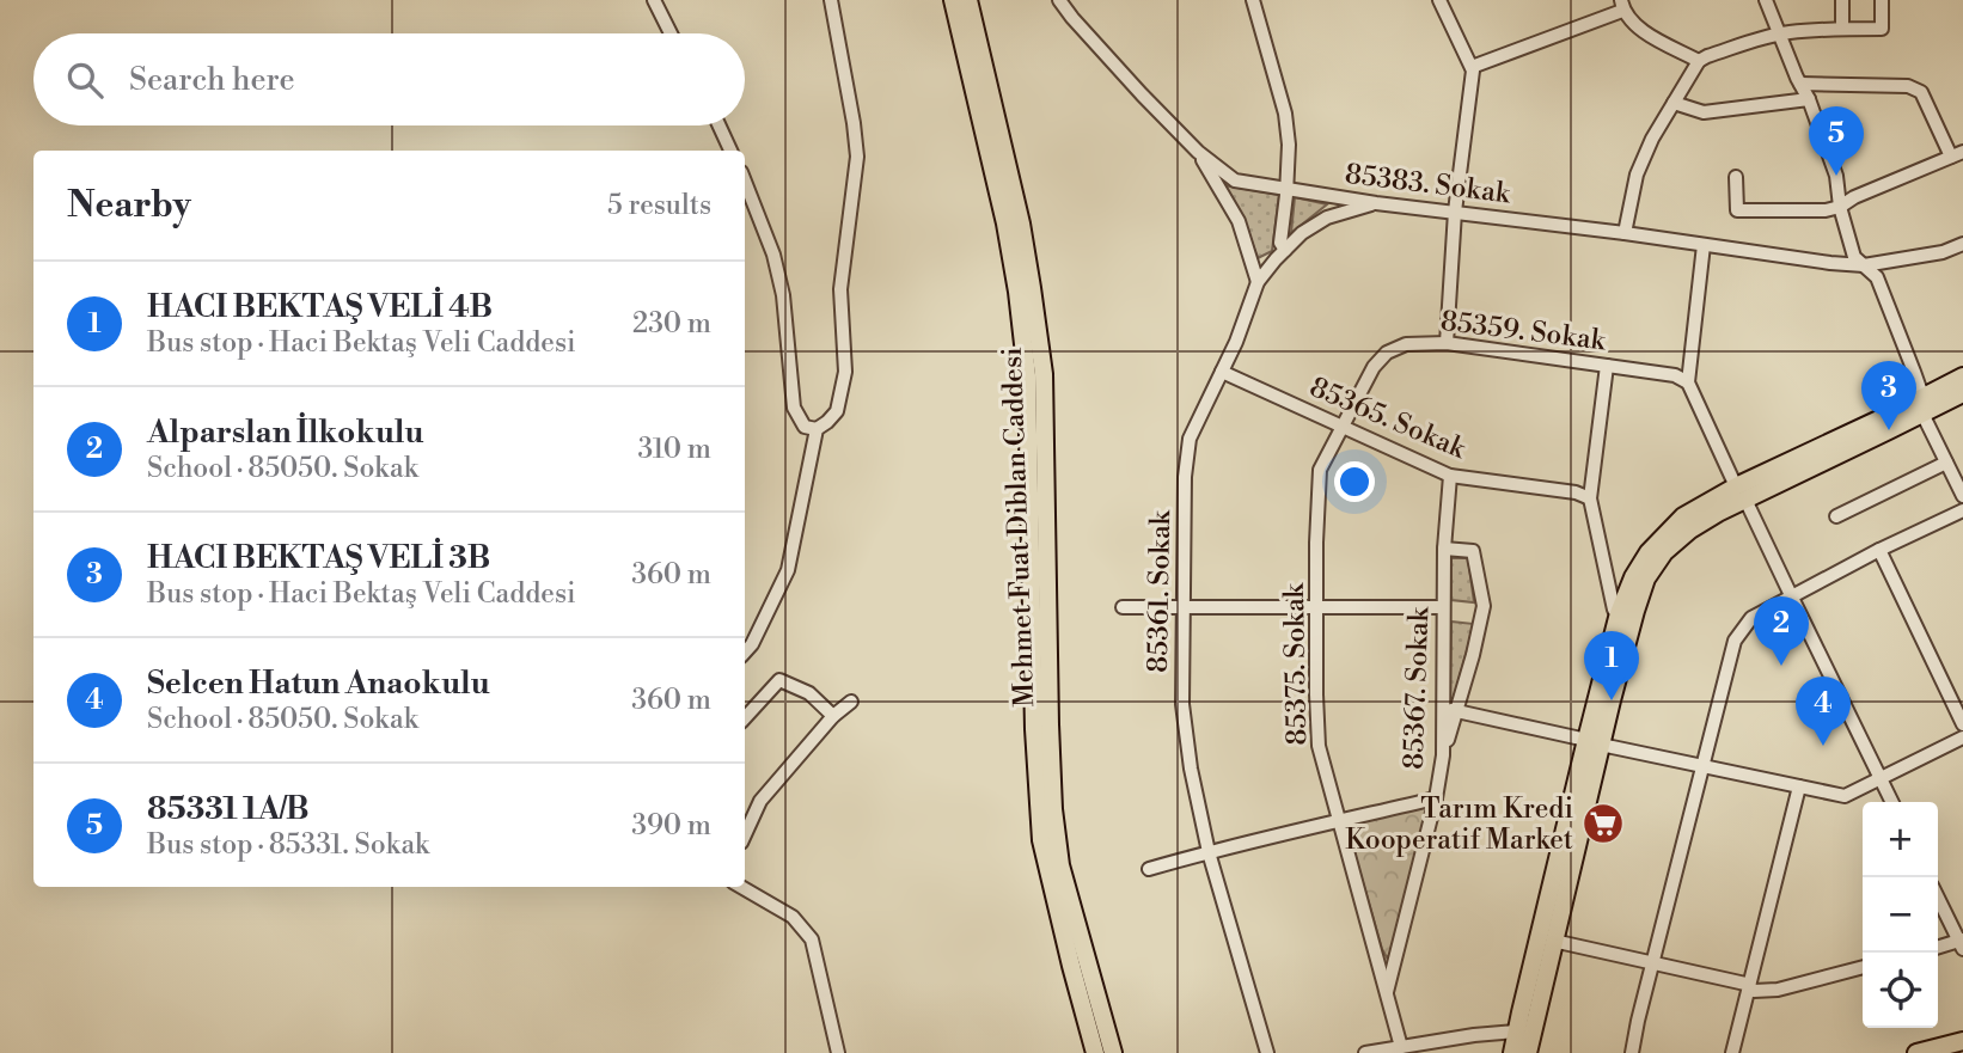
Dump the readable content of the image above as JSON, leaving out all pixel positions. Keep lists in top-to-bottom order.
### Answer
{
  "streets": {
    "main road": ["Mehmet Fuat Diblan Caddesi"],
    "street": [
      "85383. Sokak",
      "85359. Sokak",
      "85365. Sokak",
      "85361. Sokak",
      "85375. Sokak",
      "85367. Sokak"
    ]
  },
  "crossings": [
    ["85383. Sokak", "85361. Sokak"],
    ["85359. Sokak", "85365. Sokak"],
    ["85359. Sokak", "85375. Sokak"],
    ["85365. Sokak", "85361. Sokak"],
    ["85365. Sokak", "85375. Sokak"],
    ["85365. Sokak", "85367. Sokak"],
    ["85375. Sokak", "85367. Sokak"]
  ],
  "places": {
    "supermarket": ["Tarım Kredi Kooperatif Market"]
  },
  "page": {
    "search": "Search here",
    "pins": [
      "5",
      "3",
      "2",
      "1",
      "4"
    ],
    "heading": ["Nearby", "5 results"],
    "list": [
      {
        "mark": "1",
        "name": "HACI BEKTAŞ VELİ 4B",
        "note": "Bus stop · Haci Bektaş Veli Caddesi",
        "value": "230 m"
      },
      {
        "mark": "2",
        "name": "Alparslan İlkokulu",
        "note": "School · 85050. Sokak",
        "value": "310 m"
      },
      {
        "mark": "3",
        "name": "HACI BEKTAŞ VELİ 3B",
        "note": "Bus stop · Haci Bektaş Veli Caddesi",
        "value": "360 m"
      },
      {
        "mark": "4",
        "name": "Selcen Hatun Anaokulu",
        "note": "School · 85050. Sokak",
        "value": "360 m"
      },
      {
        "mark": "5",
        "name": "85331 1A/B",
        "note": "Bus stop · 85331. Sokak",
        "value": "390 m"
      }
    ],
    "map_buttons": ["+", "−"]
  }
}
